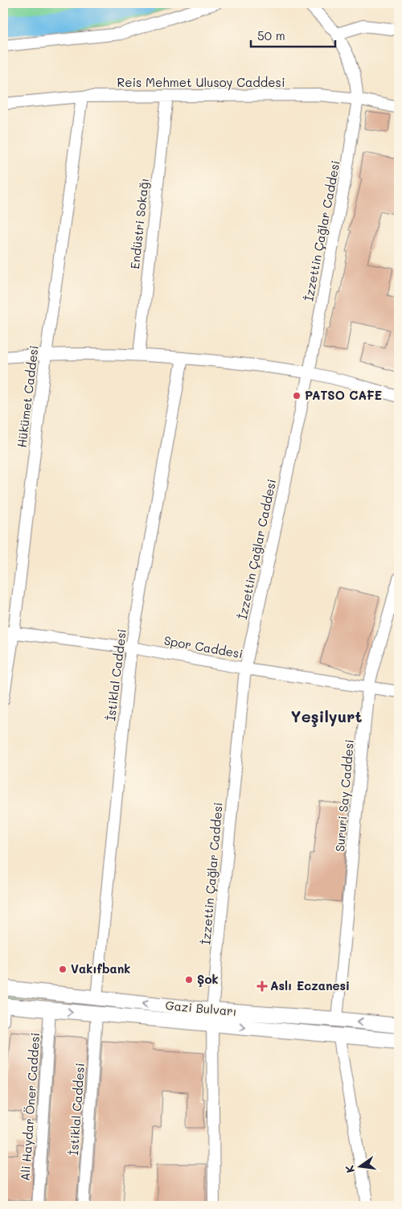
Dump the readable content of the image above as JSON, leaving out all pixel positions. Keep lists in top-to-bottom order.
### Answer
{
  "streets": {
    "main road": ["Gazi Bulvarı"],
    "street": [
      "Reis Mehmet Ulusoy Caddesi",
      "Endüstri Sokağı",
      "İzzettin Çağlar Caddesi",
      "Hükümet Caddesi",
      "Spor Caddesi",
      "İstiklal Caddesi",
      "Sururi Say Caddesi",
      "Ali Haydar Öner Caddesi"
    ]
  },
  "crossings": [
    ["Reis Mehmet Ulusoy Caddesi", "Endüstri Sokağı"],
    ["Reis Mehmet Ulusoy Caddesi", "İzzettin Çağlar Caddesi"],
    ["Reis Mehmet Ulusoy Caddesi", "Hükümet Caddesi"],
    ["İzzettin Çağlar Caddesi", "Spor Caddesi"],
    ["İzzettin Çağlar Caddesi", "Gazi Bulvarı"],
    ["Hükümet Caddesi", "Spor Caddesi"],
    ["Spor Caddesi", "İstiklal Caddesi"],
    ["Spor Caddesi", "Sururi Say Caddesi"],
    ["İstiklal Caddesi", "Gazi Bulvarı"],
    ["Sururi Say Caddesi", "Gazi Bulvarı"],
    ["Gazi Bulvarı", "Ali Haydar Öner Caddesi"]
  ],
  "districts": ["Yeşilyurt"],
  "places": {
    "other": ["PATSO CAFE", "Vakıfbank", "Şok"],
    "health": ["Aslı Eczanesi"]
  },
  "scale_bar": "50 m",
  "north": "left"
}
